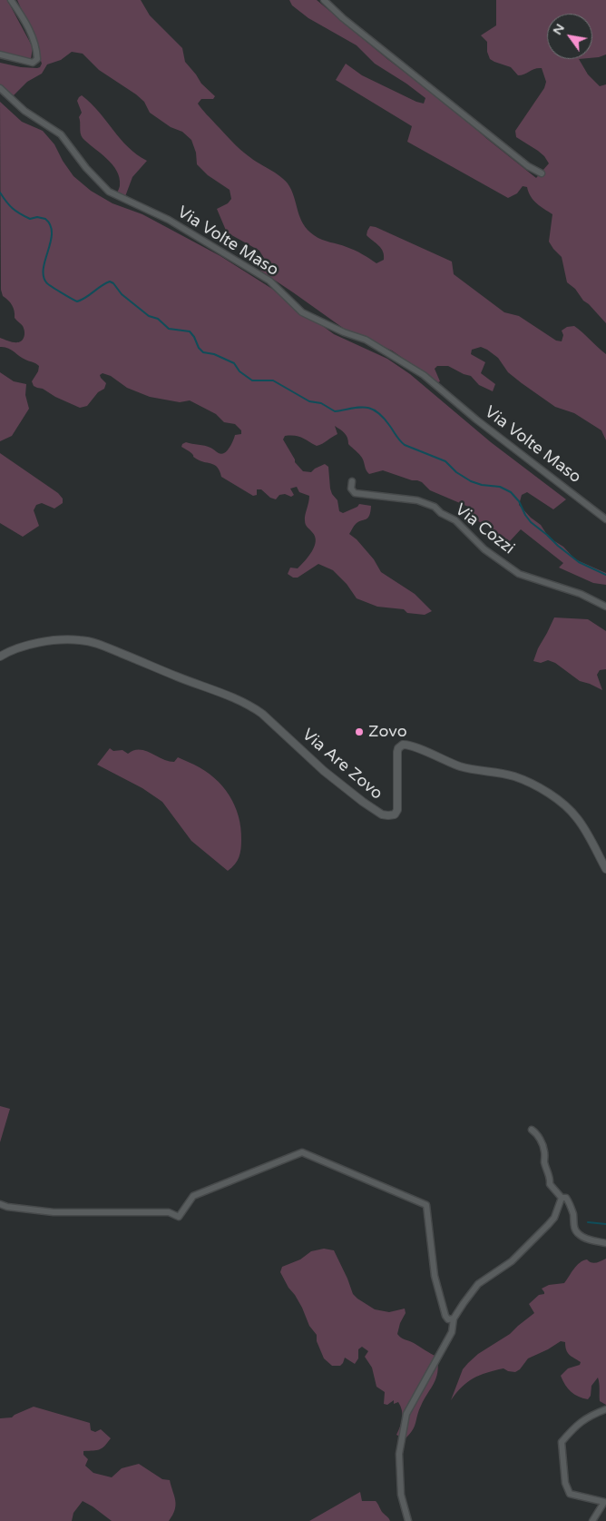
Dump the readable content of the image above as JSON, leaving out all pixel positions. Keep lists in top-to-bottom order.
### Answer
{
  "streets": {
    "street": ["Via Volte Maso", "Via Cozzi", "Via Are Zovo"]
  },
  "places": ["Zovo"],
  "north": "top left"
}
